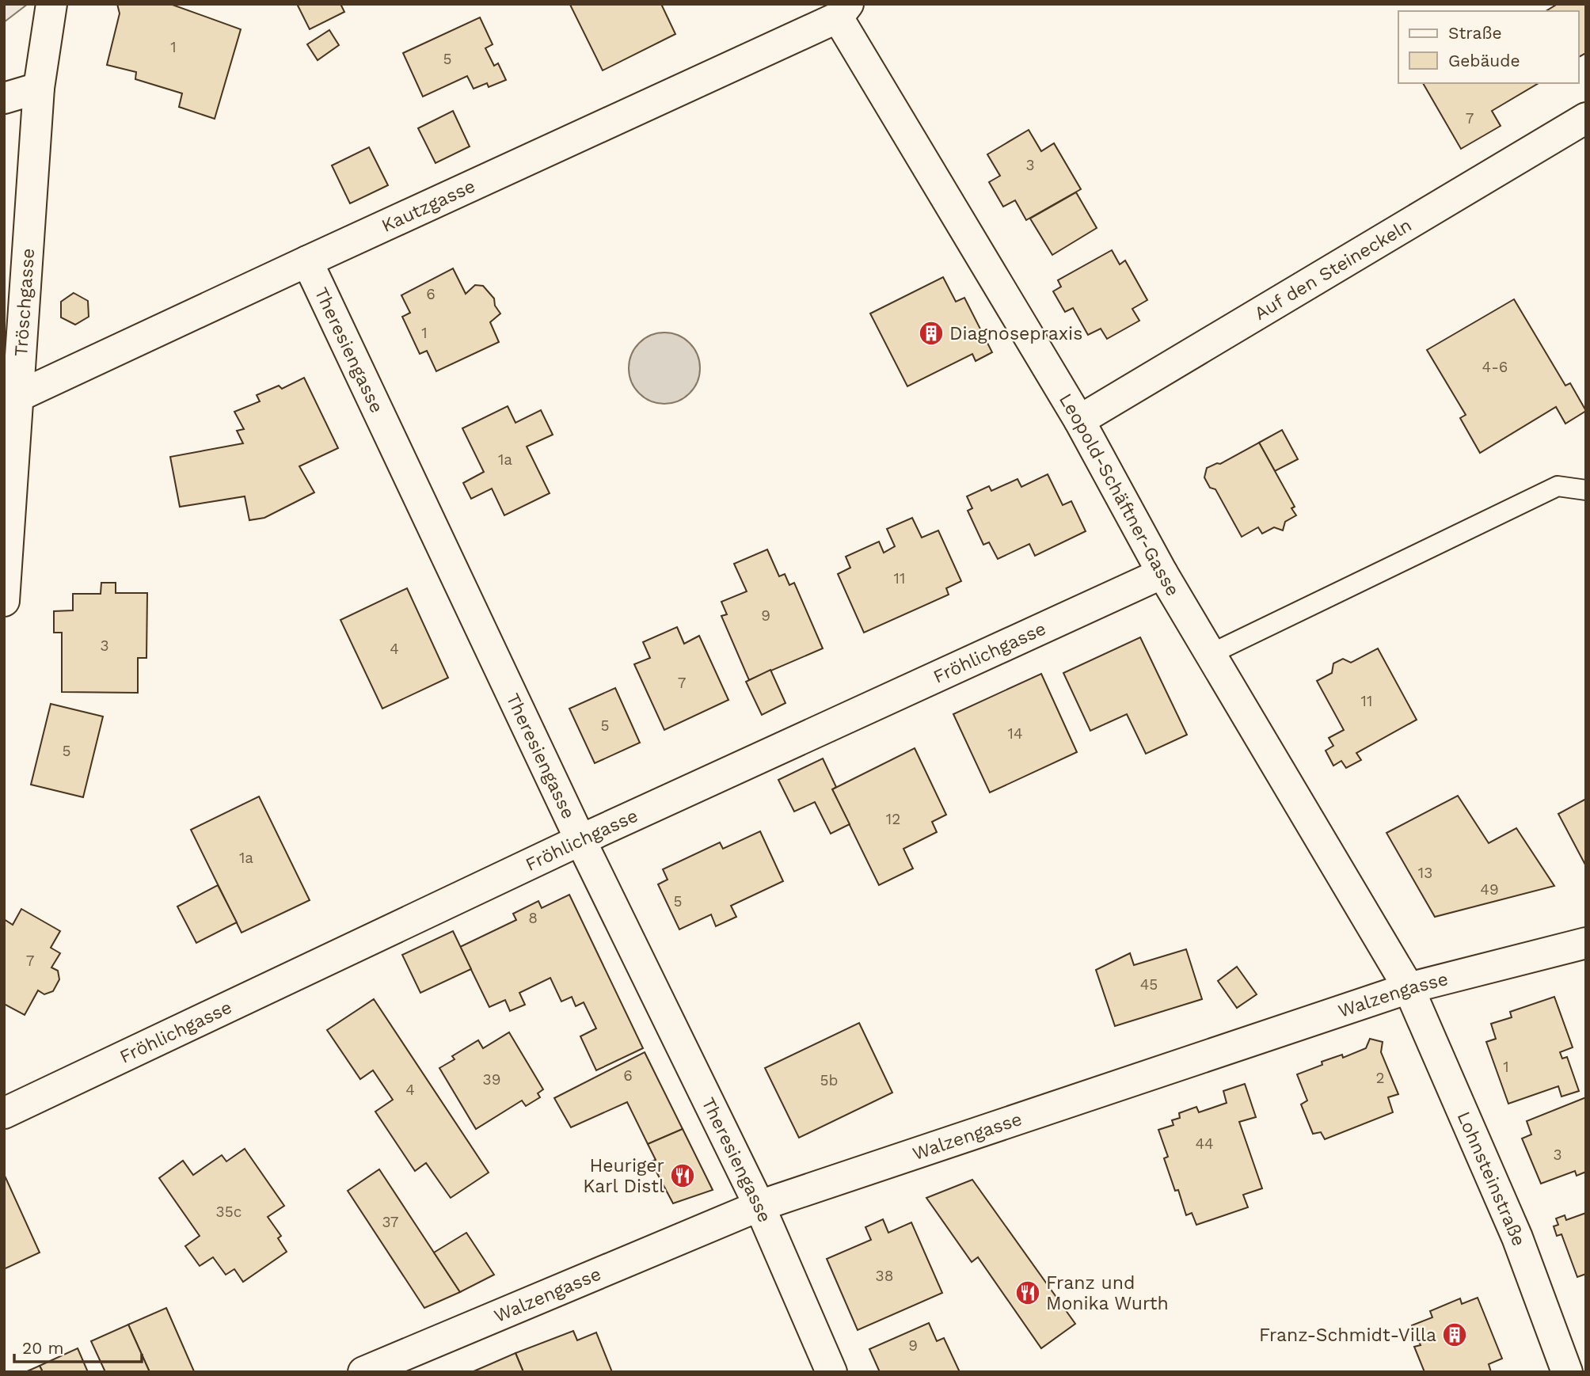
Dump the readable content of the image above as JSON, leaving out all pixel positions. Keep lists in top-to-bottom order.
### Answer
{
  "streets": {
    "street": [
      "Kautzgasse",
      "Auf den Steineckeln",
      "Tröschgasse",
      "Theresiengasse",
      "Leopold-Schäftner-Gasse",
      "Fröhlichgasse",
      "Walzengasse",
      "Lohnsteinstraße"
    ]
  },
  "crossings": [
    ["Kautzgasse", "Tröschgasse"],
    ["Kautzgasse", "Theresiengasse"],
    ["Kautzgasse", "Leopold-Schäftner-Gasse"],
    ["Auf den Steineckeln", "Leopold-Schäftner-Gasse"],
    ["Theresiengasse", "Fröhlichgasse"],
    ["Theresiengasse", "Walzengasse"],
    ["Leopold-Schäftner-Gasse", "Fröhlichgasse"],
    ["Leopold-Schäftner-Gasse", "Walzengasse"],
    ["Leopold-Schäftner-Gasse", "Lohnsteinstraße"],
    ["Walzengasse", "Lohnsteinstraße"]
  ],
  "places": {
    "building": ["Diagnosepraxis", "Franz-Schmidt-Villa"],
    "restaurant": ["Heuriger Karl Distl", "Franz und Monika Wurth"]
  },
  "house_numbers": [
    "1",
    "5",
    "7",
    "3",
    "6",
    "1",
    "4-6",
    "1a",
    "11",
    "9",
    "3",
    "4",
    "7",
    "11",
    "5",
    "14",
    "5",
    "12",
    "1a",
    "13",
    "49",
    "5",
    "8",
    "7",
    "45",
    "1",
    "6",
    "2",
    "39",
    "5b",
    "4",
    "44",
    "3",
    "35c",
    "37",
    "38",
    "9"
  ],
  "legend": ["Straße", "Gebäude"],
  "scale_bar": "20 m"
}
